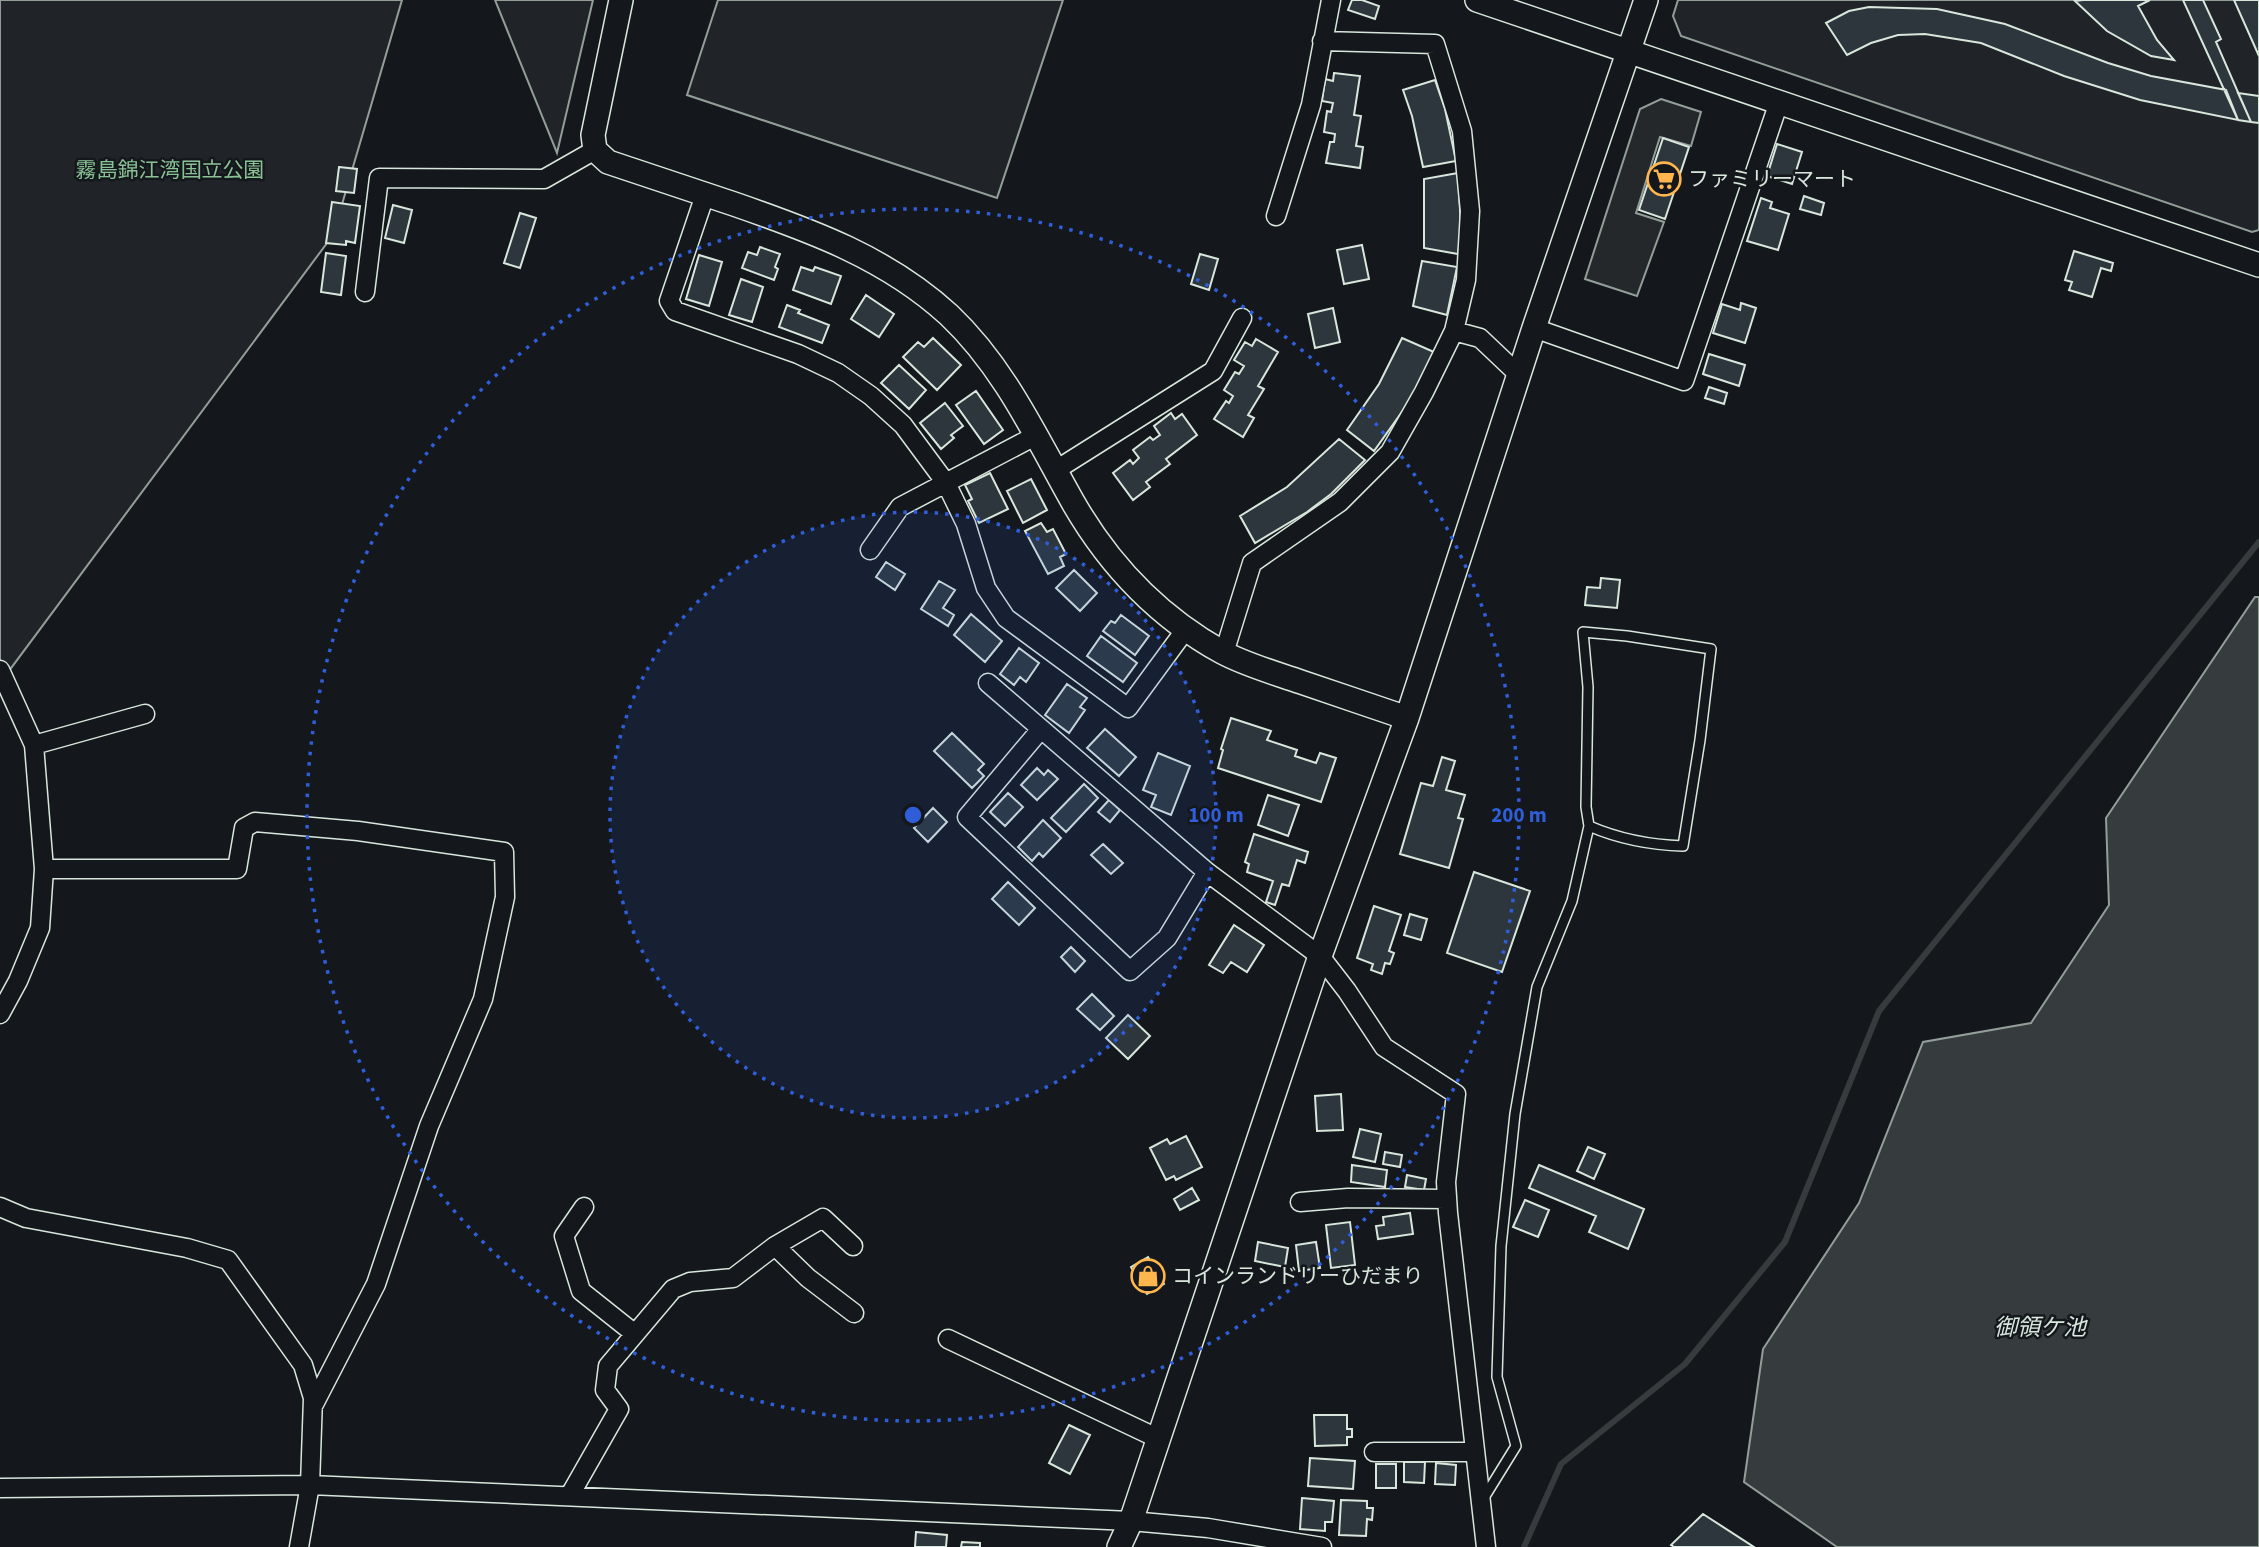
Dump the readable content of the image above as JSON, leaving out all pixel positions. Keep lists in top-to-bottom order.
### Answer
{
  "water": ["御領ケ池"],
  "parks": ["霧島錦江湾国立公園"],
  "places": {
    "supermarket": ["ファミリーマート"],
    "shop": ["コインランドリーひだまり"]
  },
  "rings": ["100 m", "200 m"]
}
